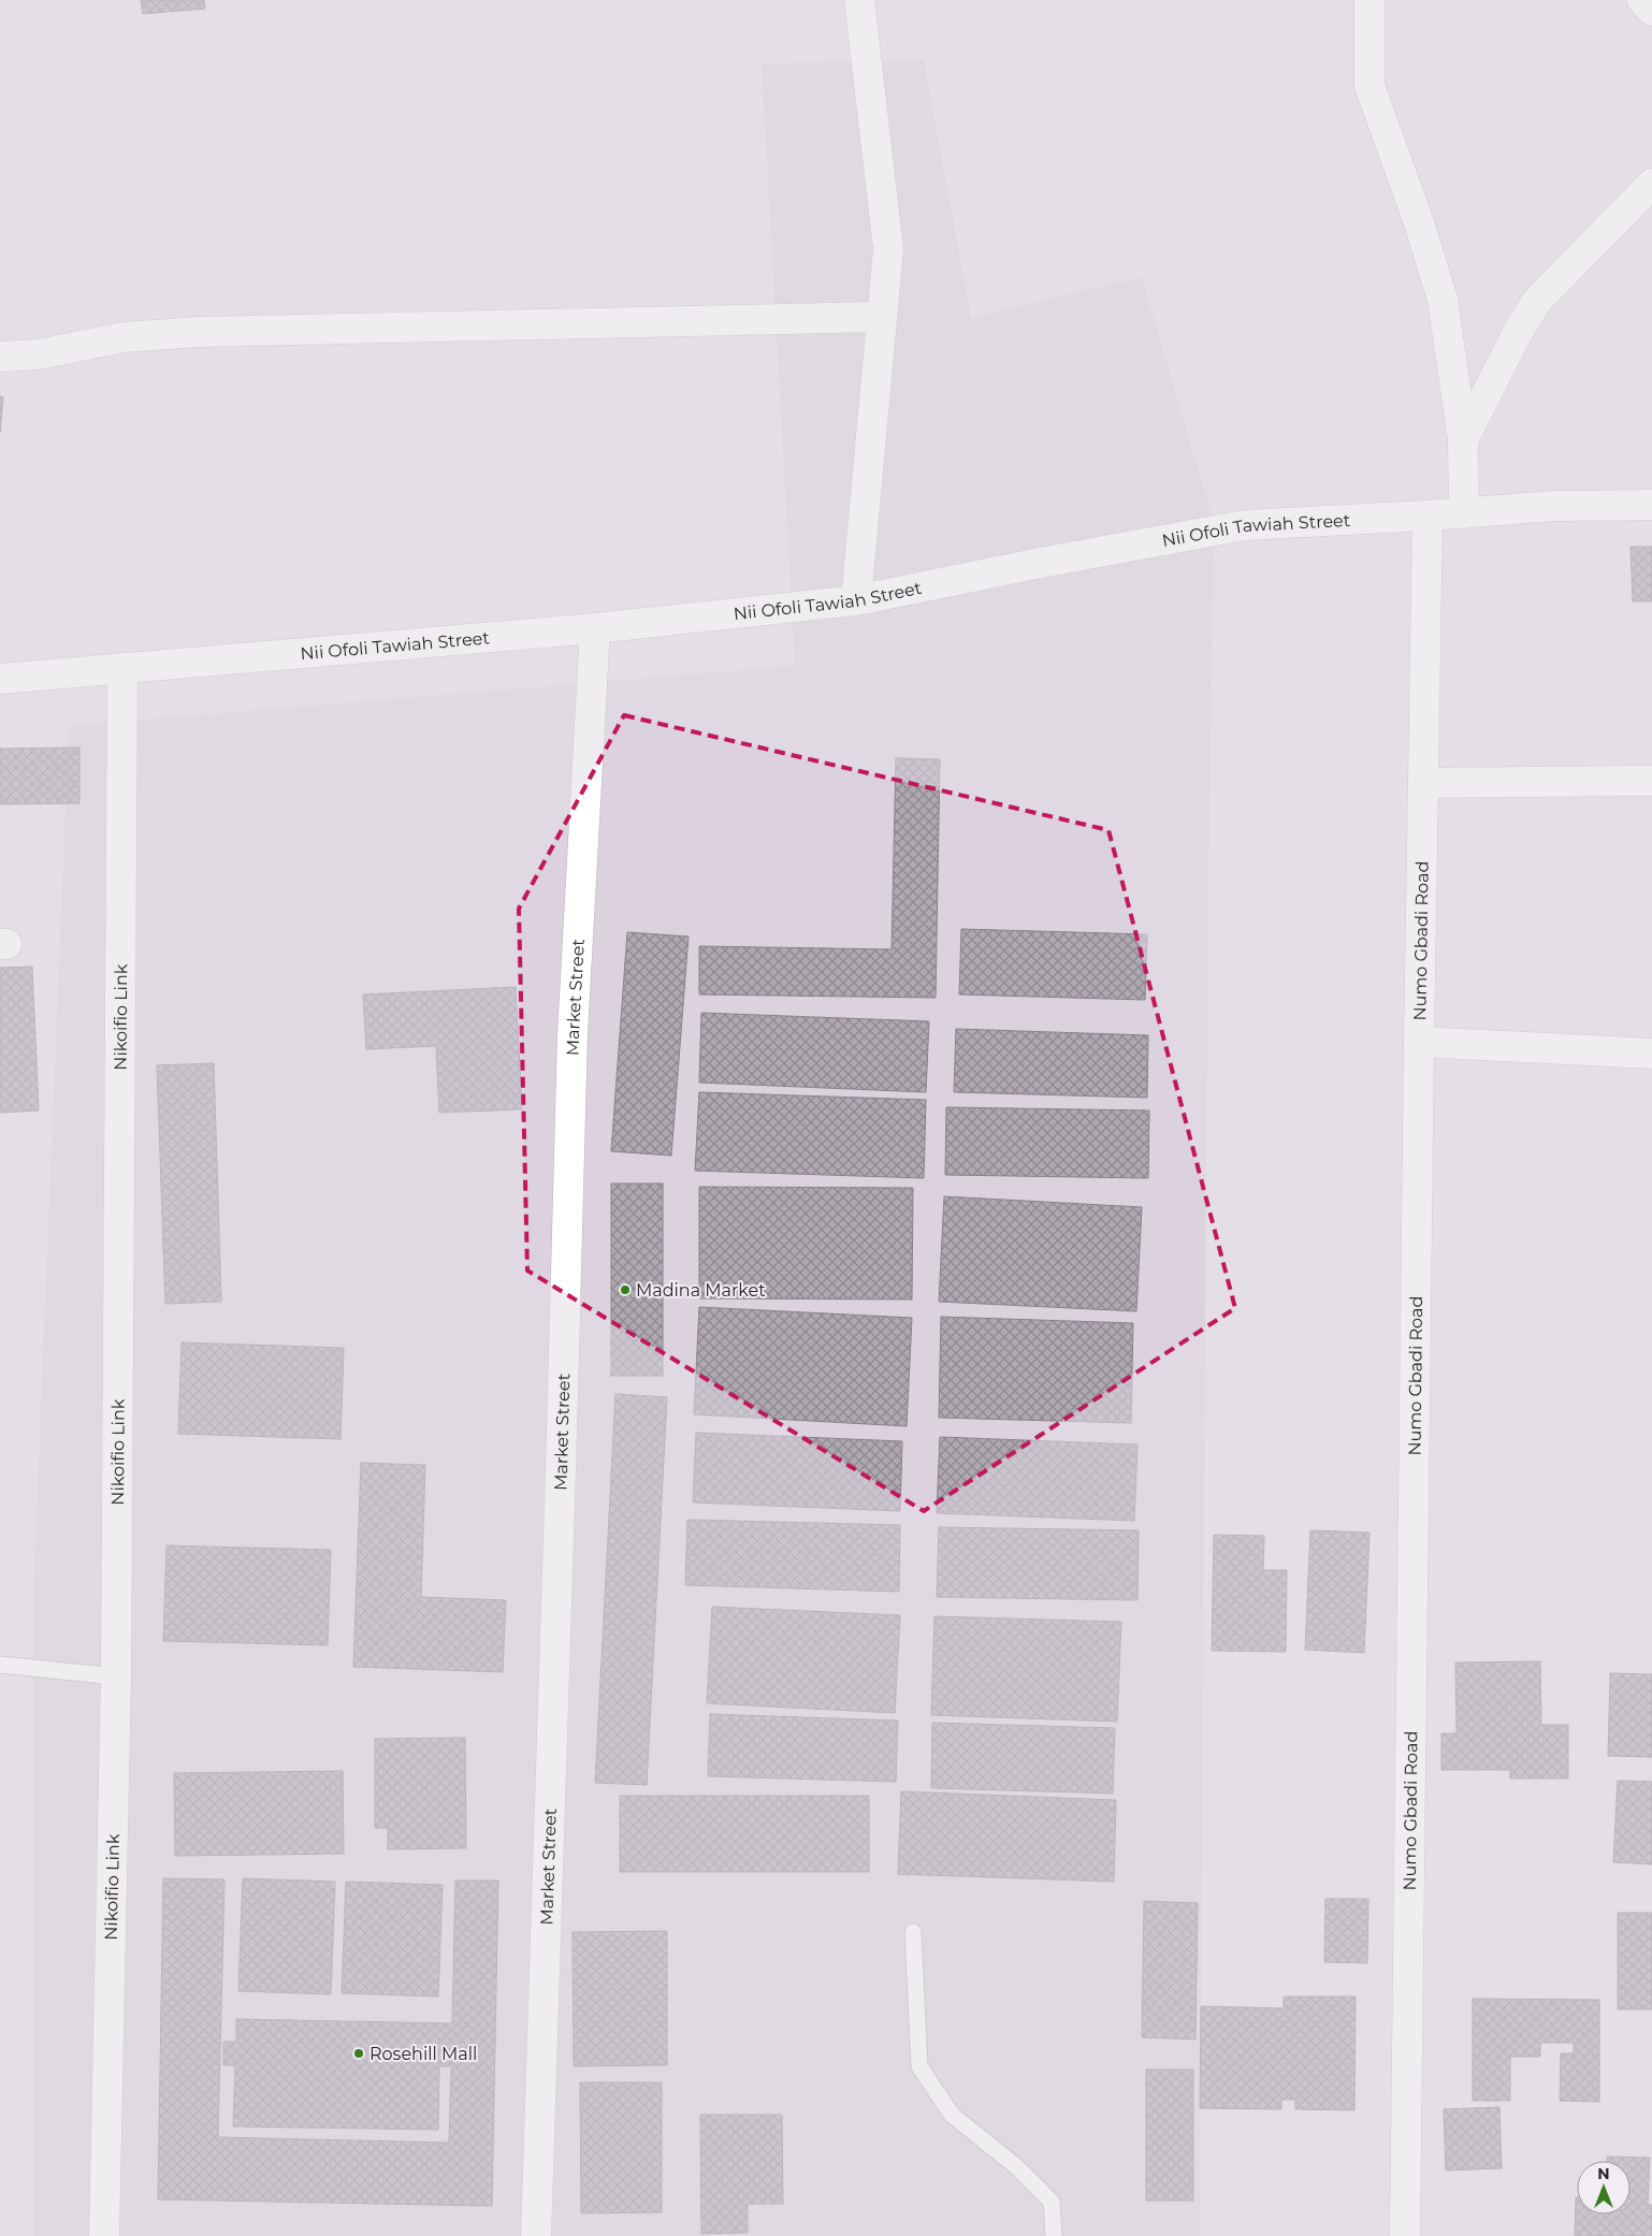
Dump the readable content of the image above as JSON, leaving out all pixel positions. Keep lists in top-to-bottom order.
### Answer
{
  "streets": {
    "street": [
      "Nii Ofoli Tawiah Street",
      "Numo Gbadi Road",
      "Market Street",
      "Nikoifio Link"
    ]
  },
  "crossings": [
    ["Nii Ofoli Tawiah Street", "Numo Gbadi Road"],
    ["Nii Ofoli Tawiah Street", "Market Street"],
    ["Nii Ofoli Tawiah Street", "Nikoifio Link"]
  ],
  "places": ["Madina Market", "Rosehill Mall"],
  "north": "top"
}
